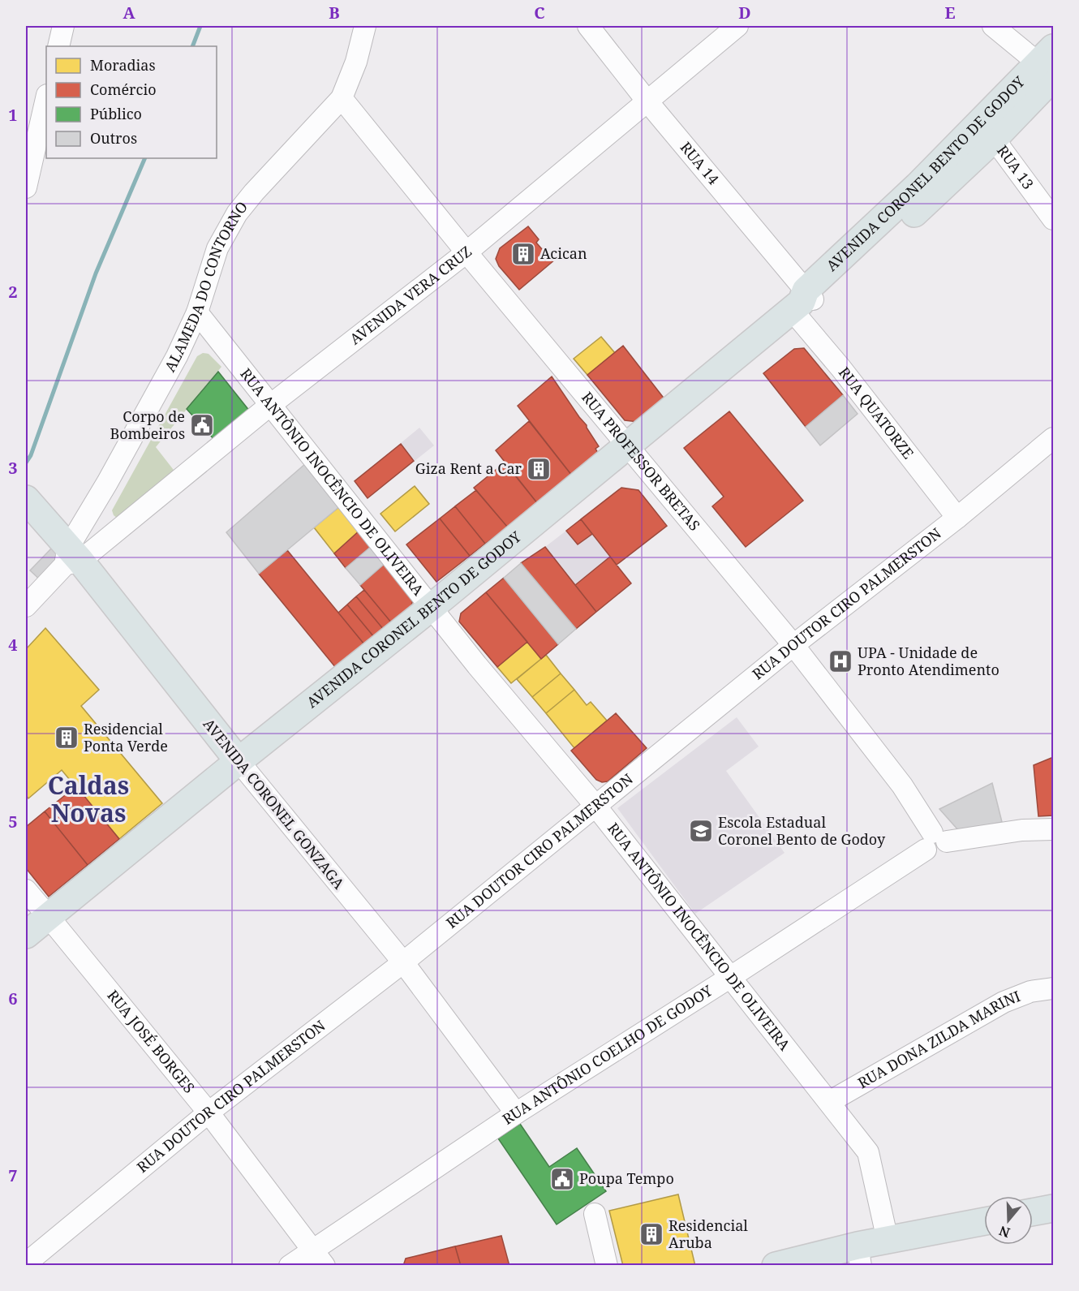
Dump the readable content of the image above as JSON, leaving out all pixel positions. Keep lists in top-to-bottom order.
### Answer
{
  "streets": {
    "main road": ["AVENIDA CORONEL BENTO DE GODOY", "AVENIDA CORONEL GONZAGA"],
    "street": [
      "RUA 14",
      "RUA 13",
      "ALAMEDA DO CONTORNO",
      "AVENIDA VERA CRUZ",
      "RUA QUATORZE",
      "RUA PROFESSOR BRETAS",
      "RUA ANTÔNIO INOCÊNCIO DE OLIVEIRA",
      "RUA DOUTOR CIRO PALMERSTON",
      "RUA DONA ZILDA MARINI",
      "RUA JOSÉ BORGES",
      "RUA ANTÔNIO COELHO DE GODOY"
    ]
  },
  "crossings": [
    ["RUA 14", "AVENIDA CORONEL BENTO DE GODOY"],
    ["RUA 14", "AVENIDA VERA CRUZ"],
    ["RUA 14", "RUA QUATORZE"],
    ["RUA 13", "AVENIDA CORONEL BENTO DE GODOY"],
    ["AVENIDA CORONEL BENTO DE GODOY", "RUA QUATORZE"],
    ["AVENIDA CORONEL BENTO DE GODOY", "RUA PROFESSOR BRETAS"],
    ["AVENIDA CORONEL BENTO DE GODOY", "RUA ANTÔNIO INOCÊNCIO DE OLIVEIRA"],
    ["AVENIDA CORONEL BENTO DE GODOY", "AVENIDA CORONEL GONZAGA"],
    ["AVENIDA CORONEL BENTO DE GODOY", "RUA JOSÉ BORGES"],
    ["ALAMEDA DO CONTORNO", "AVENIDA VERA CRUZ"],
    ["ALAMEDA DO CONTORNO", "RUA PROFESSOR BRETAS"],
    ["ALAMEDA DO CONTORNO", "RUA ANTÔNIO INOCÊNCIO DE OLIVEIRA"],
    ["ALAMEDA DO CONTORNO", "AVENIDA CORONEL GONZAGA"],
    ["AVENIDA VERA CRUZ", "RUA PROFESSOR BRETAS"],
    ["AVENIDA VERA CRUZ", "RUA ANTÔNIO INOCÊNCIO DE OLIVEIRA"],
    ["AVENIDA VERA CRUZ", "AVENIDA CORONEL GONZAGA"],
    ["RUA QUATORZE", "RUA DOUTOR CIRO PALMERSTON"],
    ["RUA PROFESSOR BRETAS", "RUA DOUTOR CIRO PALMERSTON"],
    ["RUA PROFESSOR BRETAS", "RUA ANTÔNIO COELHO DE GODOY"],
    ["RUA ANTÔNIO INOCÊNCIO DE OLIVEIRA", "RUA DOUTOR CIRO PALMERSTON"],
    ["RUA ANTÔNIO INOCÊNCIO DE OLIVEIRA", "RUA DONA ZILDA MARINI"],
    ["RUA ANTÔNIO INOCÊNCIO DE OLIVEIRA", "RUA ANTÔNIO COELHO DE GODOY"],
    ["RUA DOUTOR CIRO PALMERSTON", "AVENIDA CORONEL GONZAGA"],
    ["RUA DOUTOR CIRO PALMERSTON", "RUA JOSÉ BORGES"],
    ["AVENIDA CORONEL GONZAGA", "RUA ANTÔNIO COELHO DE GODOY"],
    ["RUA JOSÉ BORGES", "RUA ANTÔNIO COELHO DE GODOY"]
  ],
  "districts": ["Caldas Novas"],
  "places": {
    "building": [
      "Acican",
      "Giza Rent a Car",
      "Residencial Ponta Verde",
      "Residencial Aruba"
    ],
    "public building": ["Corpo de Bombeiros", "Poupa Tempo"],
    "hospital": ["UPA - Unidade de Pronto Atendimento"],
    "school or university": ["Escola Estadual Coronel Bento de Godoy"]
  },
  "legend": [
    "Moradias",
    "Comércio",
    "Público",
    "Outros"
  ],
  "north": "bottom",
  "grid": {
    "columns": [
      "A",
      "B",
      "C",
      "D",
      "E"
    ],
    "rows": [
      "1",
      "2",
      "3",
      "4",
      "5",
      "6",
      "7"
    ]
  }
}
